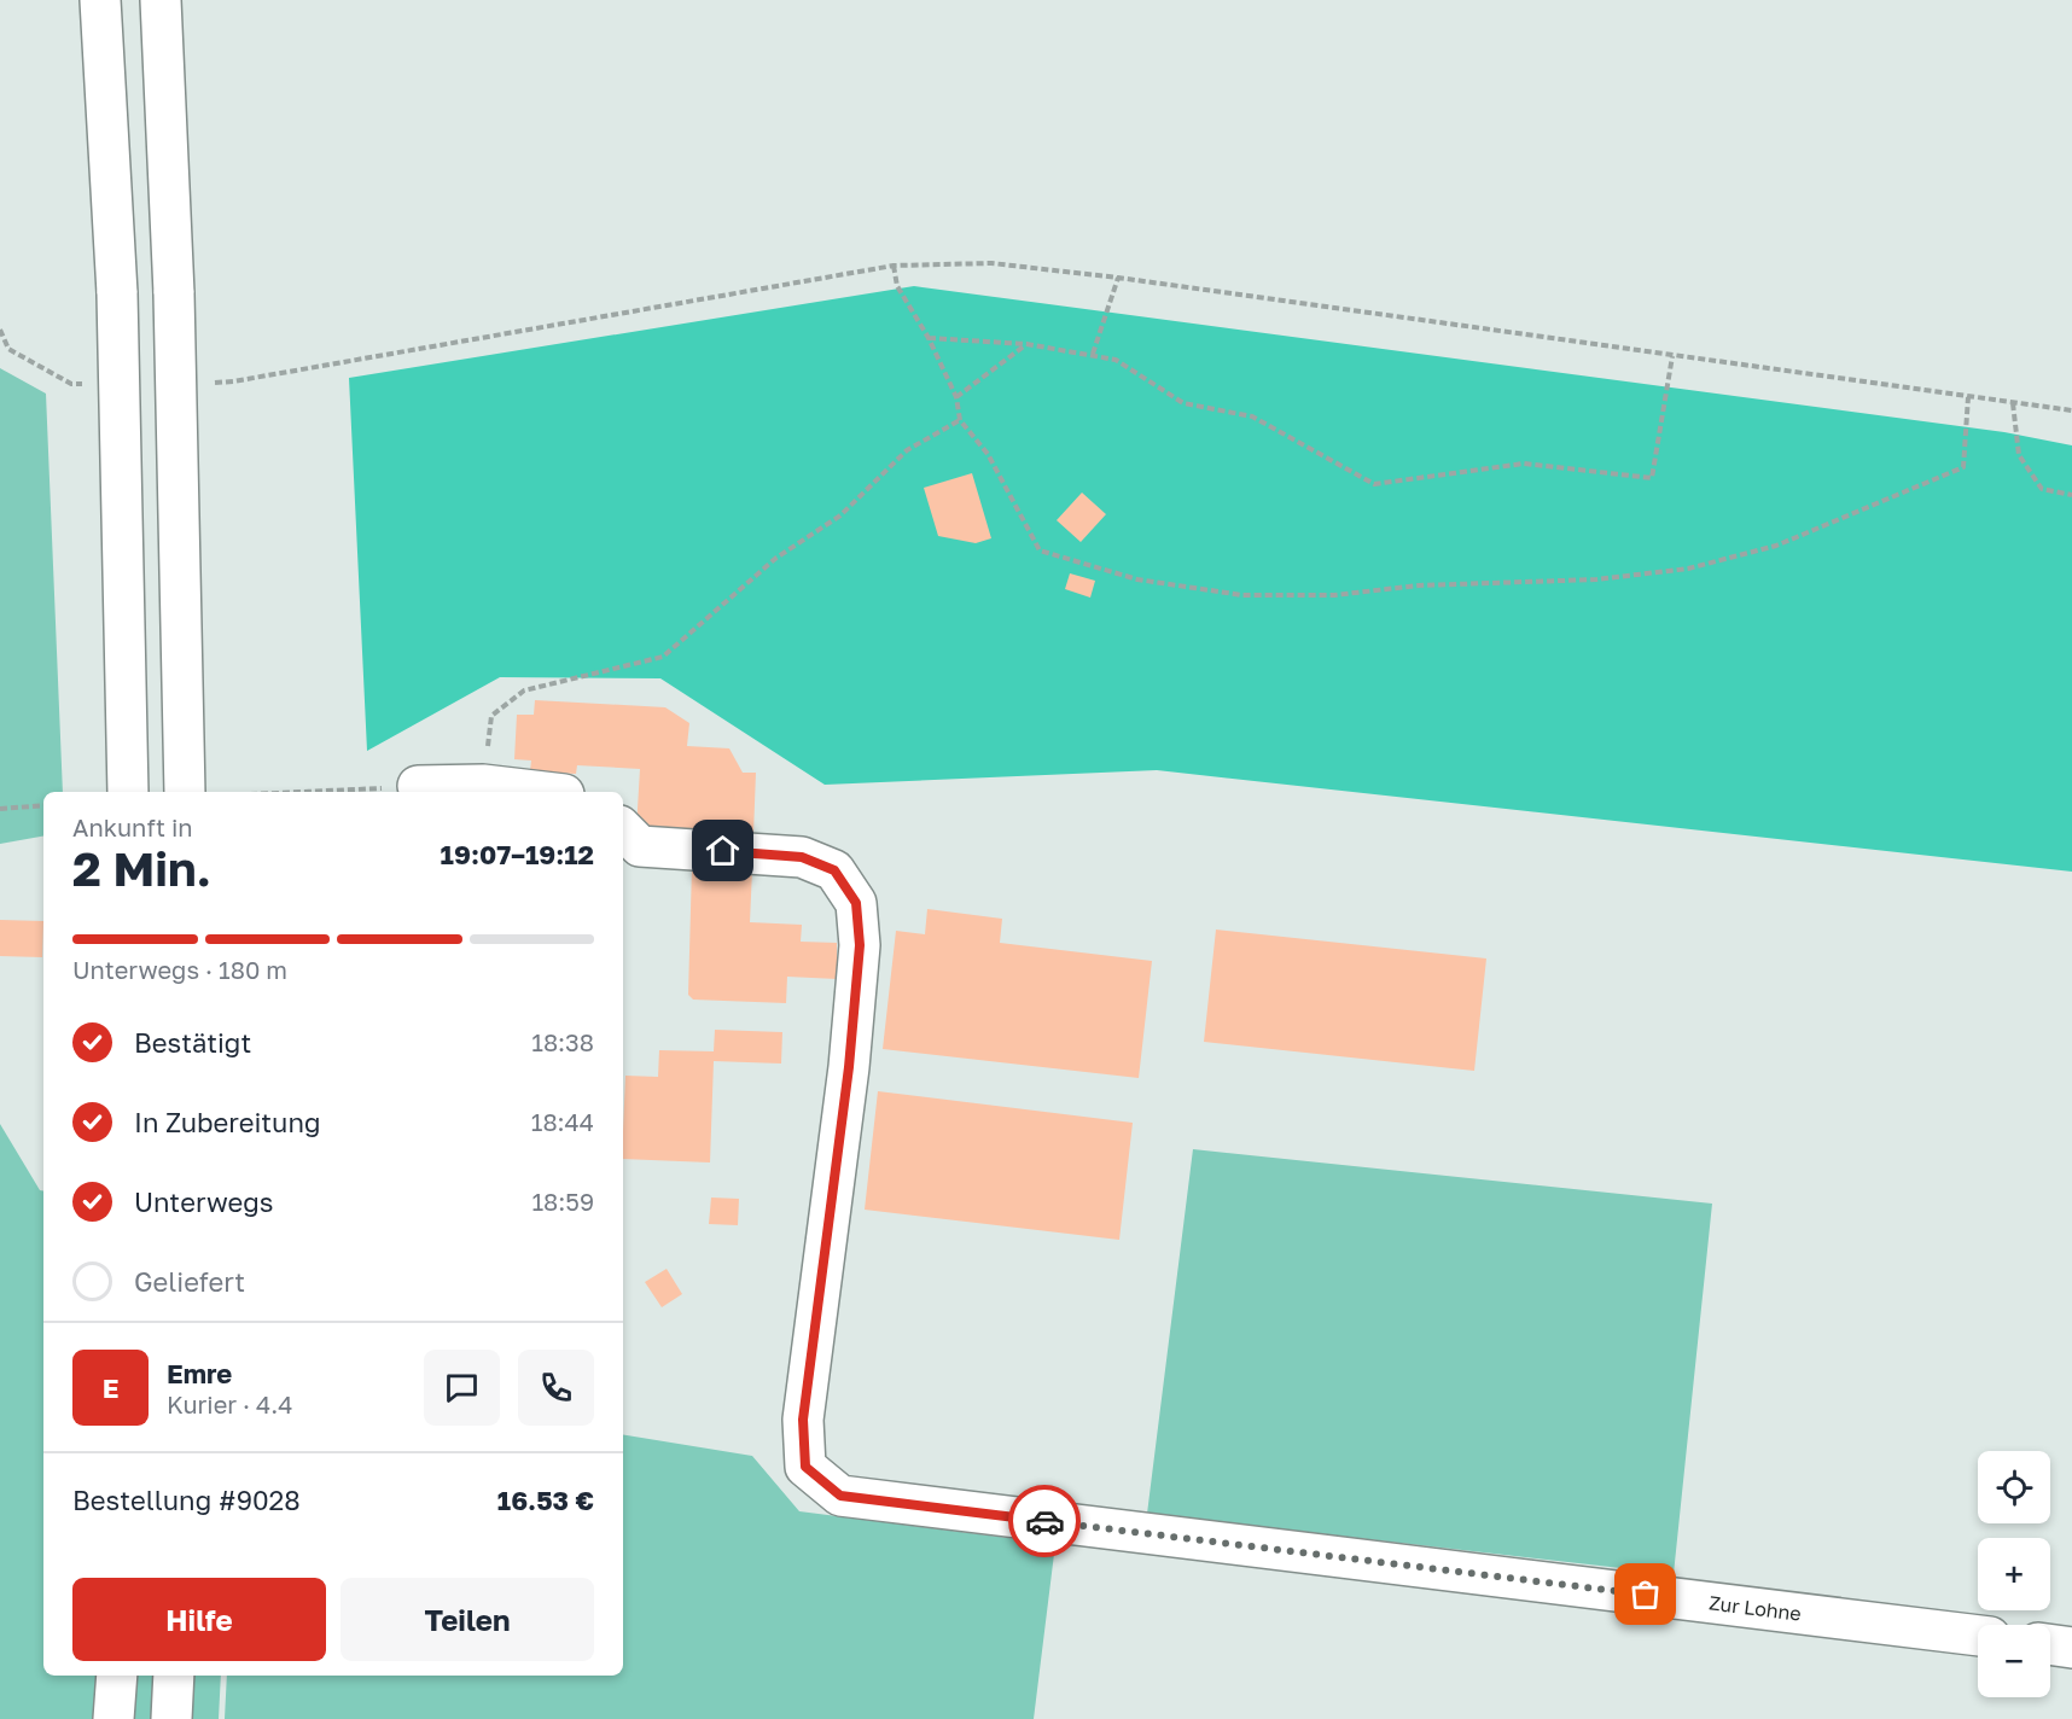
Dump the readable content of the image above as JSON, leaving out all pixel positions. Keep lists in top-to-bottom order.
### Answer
{
  "streets": {
    "main road": ["Zur Lohne"]
  },
  "page": {
    "heading": ["2 Min.", "Ankunft in", "19:07–19:12"],
    "panel": [
      "Emre",
      "Kurier · 4.4",
      "Bestellung #9028",
      "16.53 €"
    ],
    "bar": "Unterwegs · 180 m",
    "list": [
      ["Bestätigt", "18:38"],
      ["In Zubereitung", "18:44"],
      ["Unterwegs", "18:59"],
      "Geliefert"
    ],
    "round": "E",
    "map_buttons": ["+", "−"],
    "buttons": ["Hilfe", "Teilen"]
  }
}
